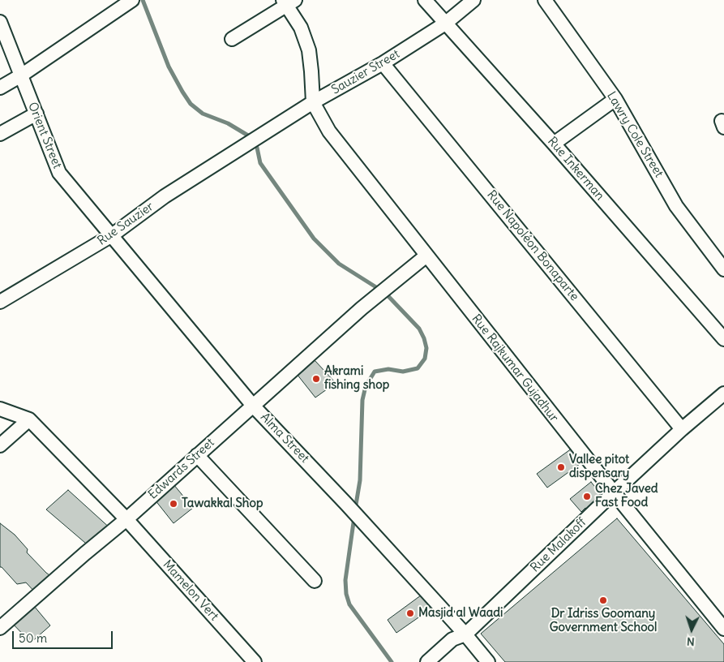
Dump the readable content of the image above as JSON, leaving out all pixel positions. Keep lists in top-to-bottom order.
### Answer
{
  "streets": {
    "street": [
      "Sauzier Street",
      "Lawry Cole Street",
      "Orient Street",
      "Rue Inkerman",
      "Rue Sauzier",
      "Rue Napoléon Bonaparte",
      "Rue Rajkumar Gujadhur",
      "Alma Street",
      "Edwards Street",
      "Rue Malakoff",
      "Mamelon Vert"
    ]
  },
  "crossings": [
    ["Sauzier Street", "Rue Inkerman"],
    ["Sauzier Street", "Rue Sauzier"],
    ["Sauzier Street", "Rue Napoléon Bonaparte"],
    ["Sauzier Street", "Rue Rajkumar Gujadhur"],
    ["Orient Street", "Rue Sauzier"],
    ["Orient Street", "Alma Street"],
    ["Rue Sauzier", "Alma Street"],
    ["Rue Napoléon Bonaparte", "Rue Malakoff"],
    ["Rue Rajkumar Gujadhur", "Edwards Street"],
    ["Rue Rajkumar Gujadhur", "Rue Malakoff"],
    ["Alma Street", "Edwards Street"],
    ["Alma Street", "Rue Malakoff"],
    ["Edwards Street", "Mamelon Vert"]
  ],
  "places": [
    "Akrami fishing shop",
    "Vallee pitot dispensary",
    "Chez Javed Fast Food",
    "Tawakkal Shop",
    "Dr Idriss Goomany Government School",
    "Masjid al Waadi"
  ],
  "scale_bar": "50 m",
  "north": "bottom"
}
